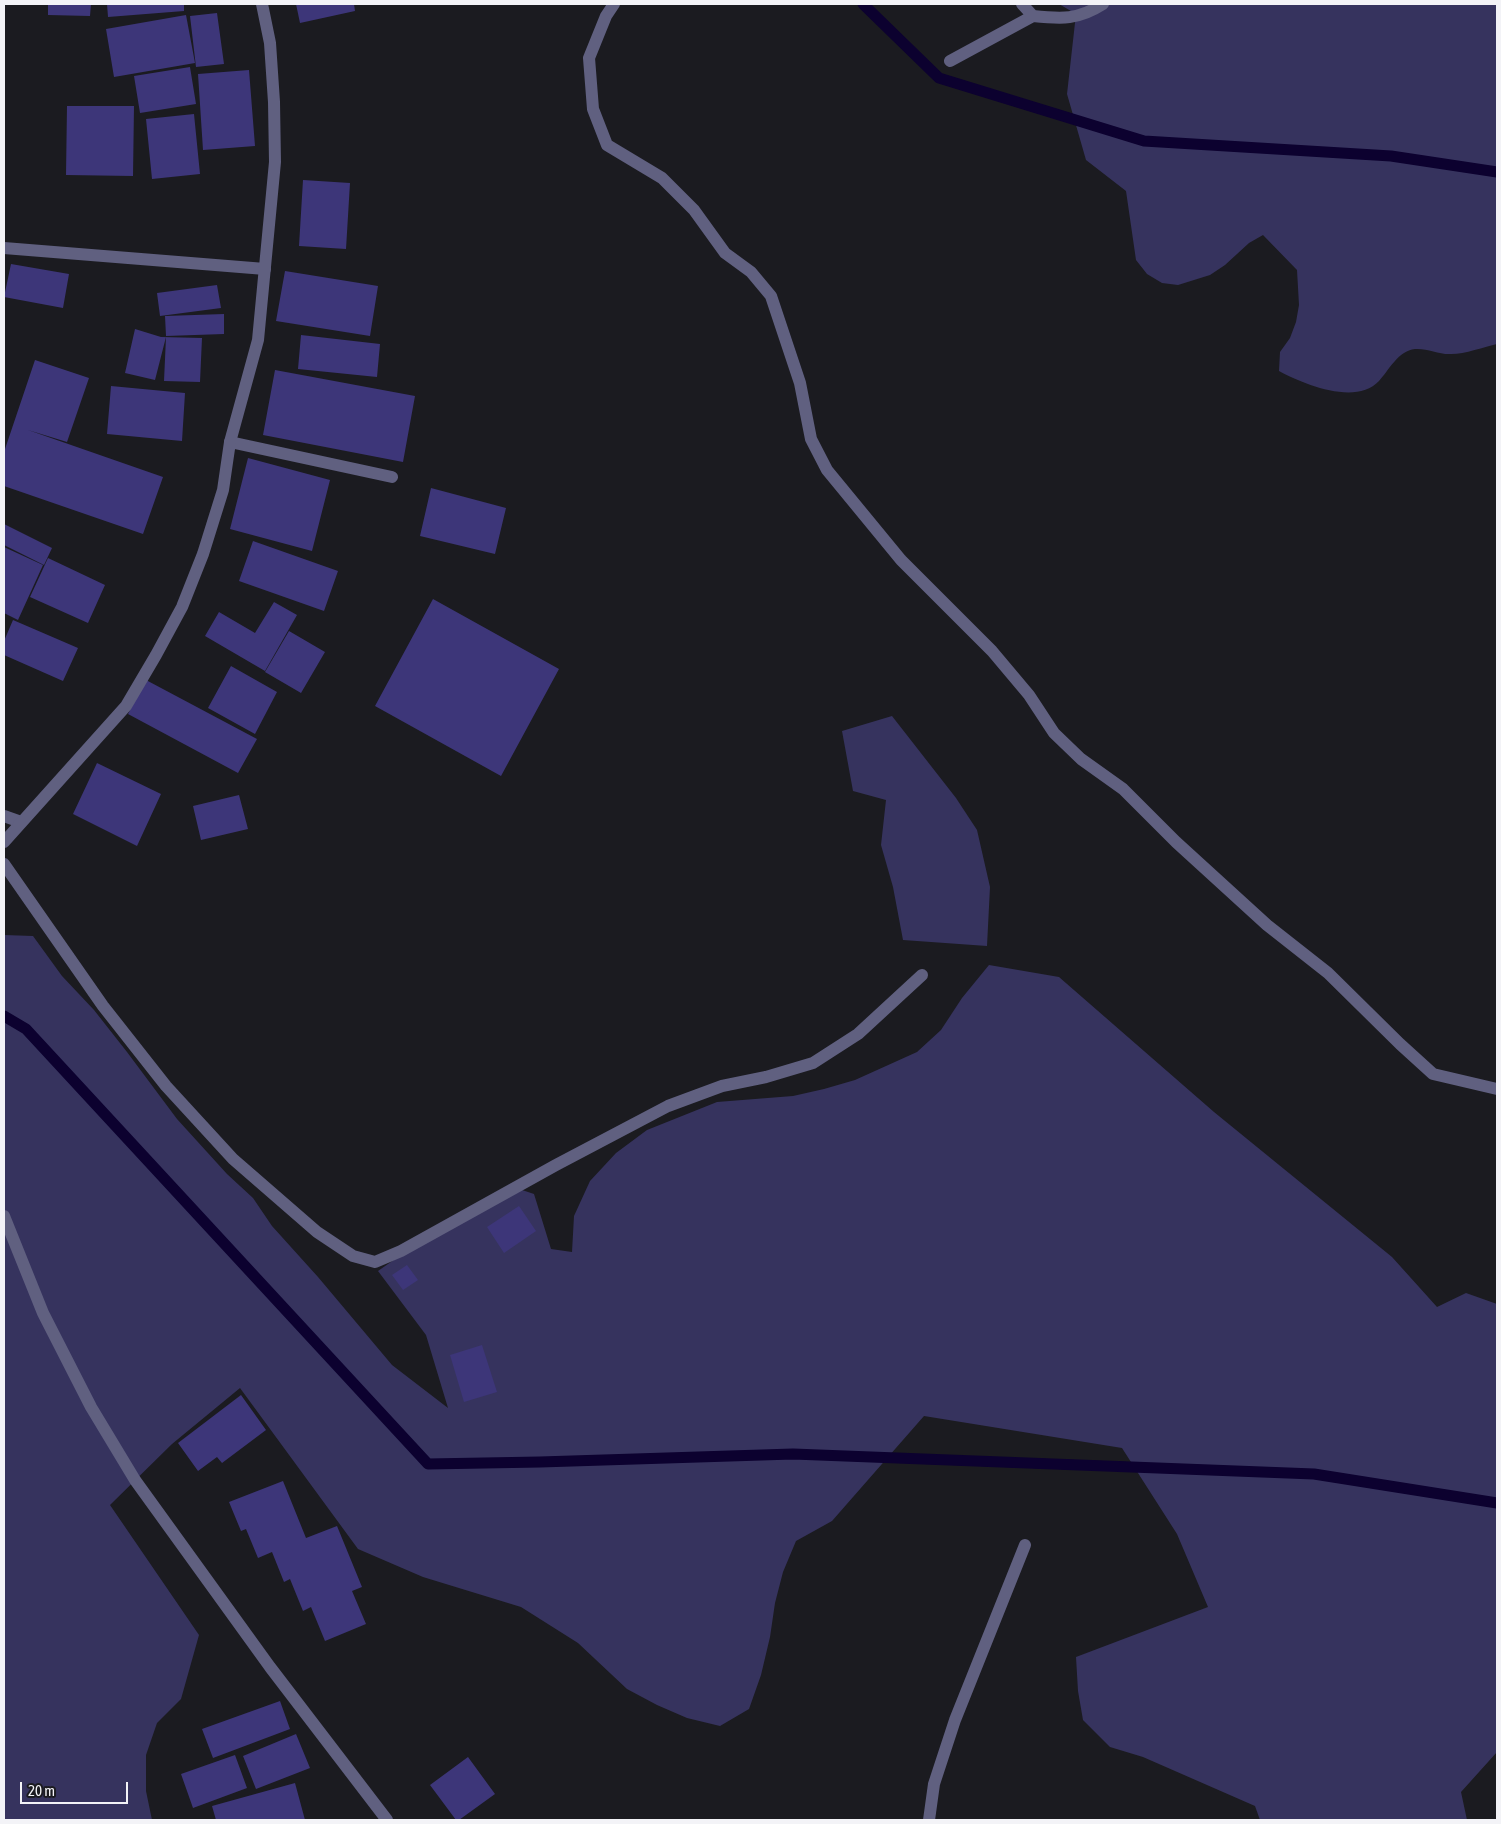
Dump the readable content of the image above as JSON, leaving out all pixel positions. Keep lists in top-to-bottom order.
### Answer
{
  "scale_bar": "20 m"
}
